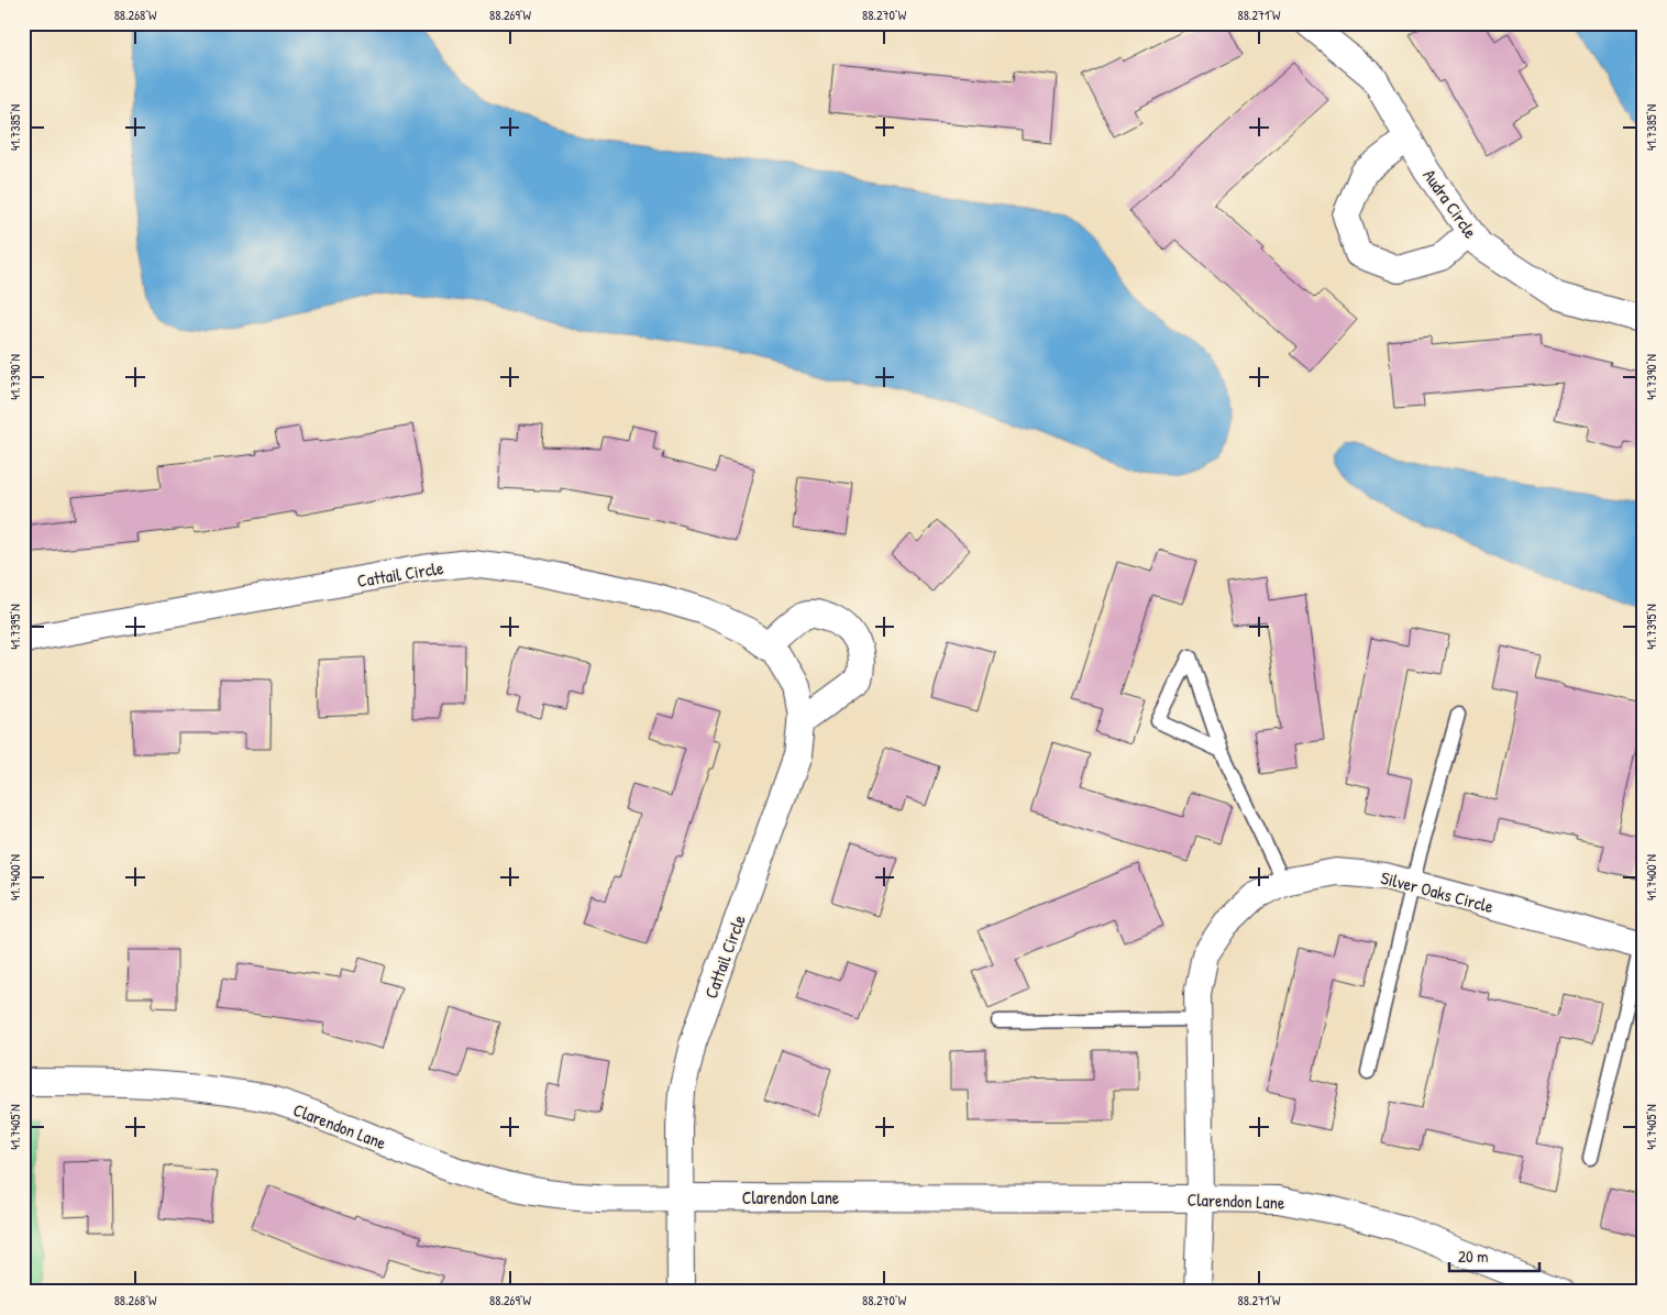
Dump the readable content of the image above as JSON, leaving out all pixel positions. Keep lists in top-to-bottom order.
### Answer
{
  "streets": {
    "street": [
      "Audra Circle",
      "Cattail Circle",
      "Silver Oaks Circle",
      "Clarendon Lane"
    ]
  },
  "crossings": [
    ["Cattail Circle", "Clarendon Lane"],
    ["Silver Oaks Circle", "Clarendon Lane"]
  ],
  "scale_bar": "20 m",
  "coordinates": [
    "88.268°W",
    "88.269°W",
    "88.270°W",
    "88.271°W",
    "41.7385°N",
    "41.7390°N",
    "41.7395°N",
    "41.7400°N",
    "41.7405°N"
  ]
}
